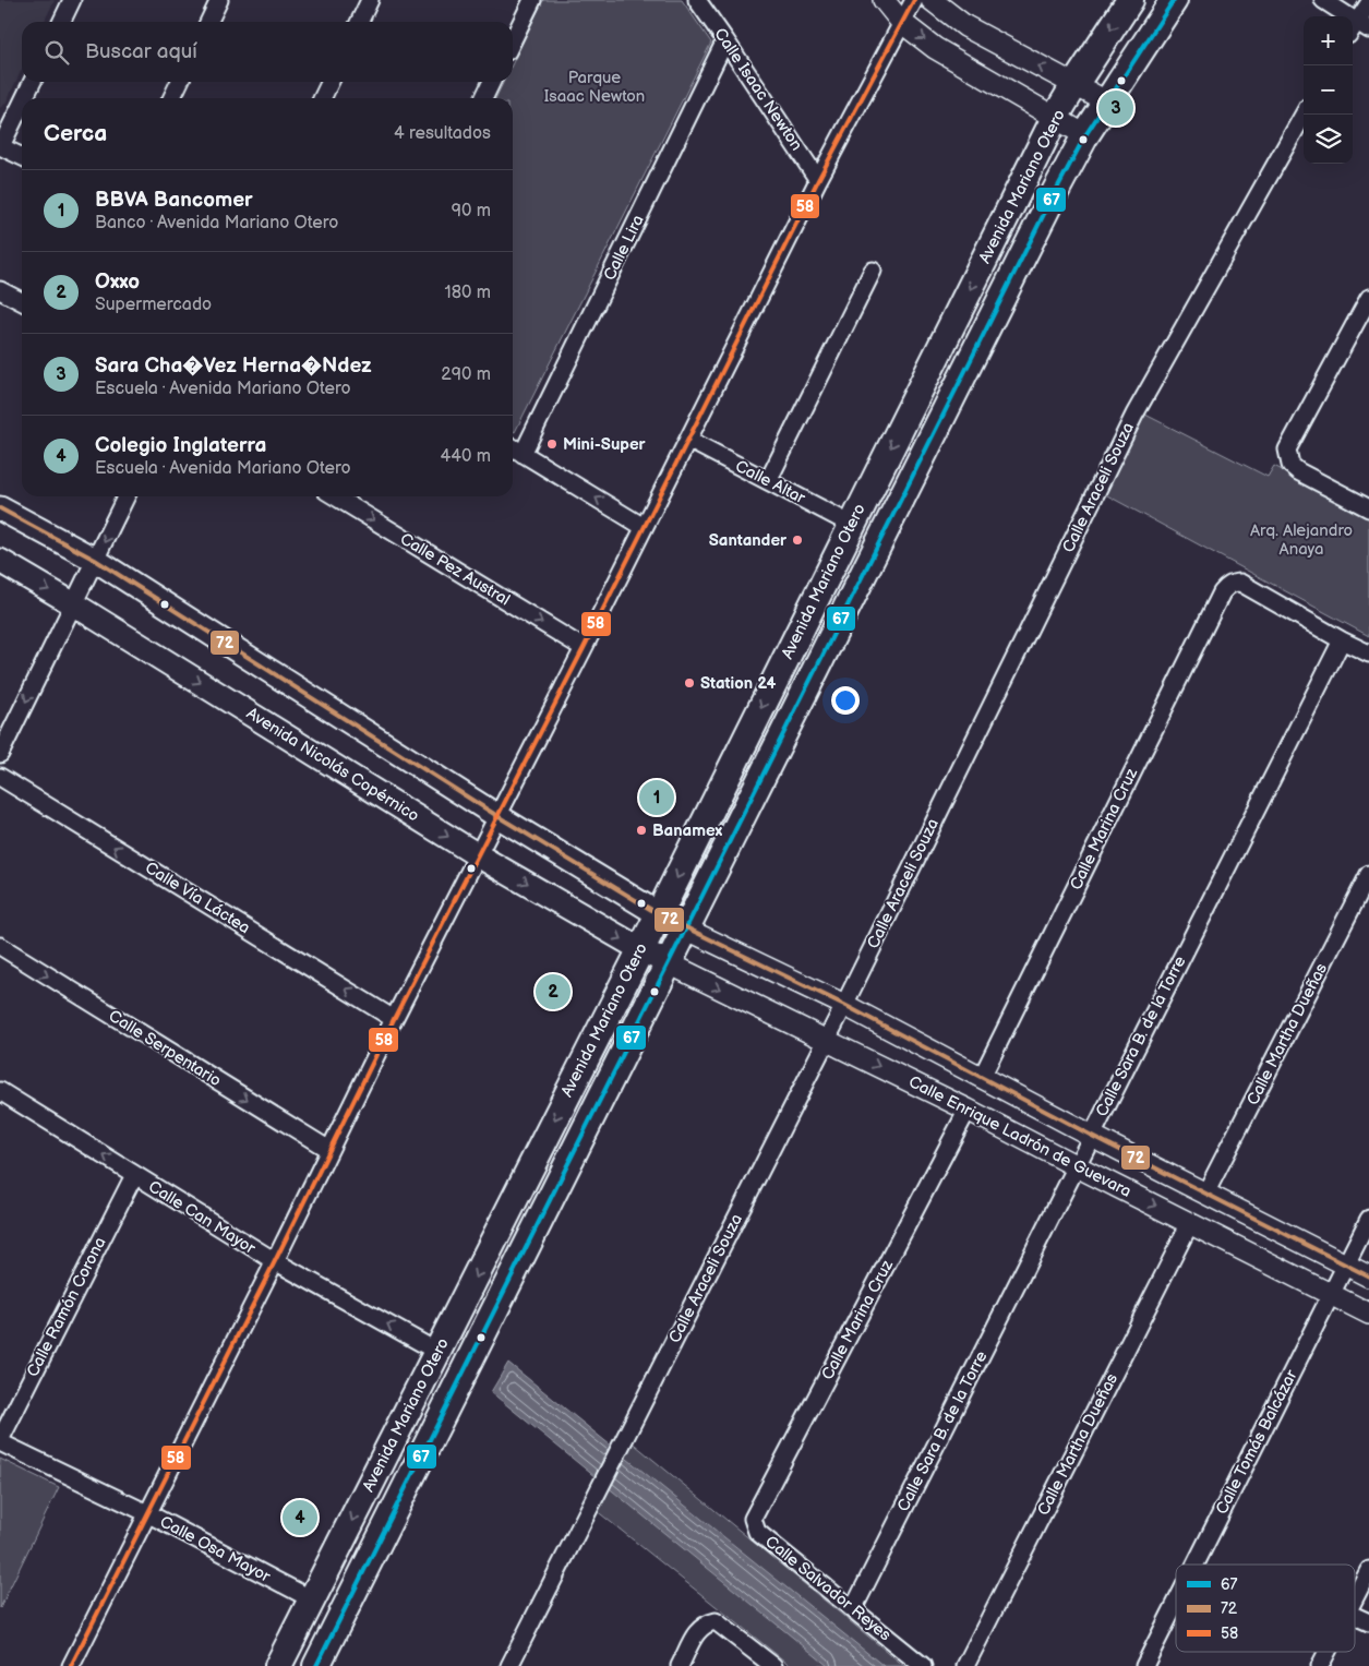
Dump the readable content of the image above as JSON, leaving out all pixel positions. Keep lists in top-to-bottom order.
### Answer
{
  "streets": {
    "main road": ["Avenida Mariano Otero", "Avenida Nicolás Copérnico"],
    "street": [
      "Calle Isaac Newton",
      "Calle Lira",
      "Calle Altar",
      "Calle Araceli Souza",
      "Calle Pez Austral",
      "Calle Marina Cruz",
      "Calle Vía Láctea",
      "Calle Martha Dueñas",
      "Calle Sara B. de la Torre",
      "Calle Serpentario",
      "Calle Enrique Ladrón de Guevara",
      "Calle Can Mayor",
      "Calle Ramón Corona",
      "Calle Tomás Balcázar",
      "Calle Osa Mayor",
      "Calle Salvador Reyes"
    ]
  },
  "crossings": [
    ["Calle Isaac Newton", "Calle Lira"],
    ["Avenida Mariano Otero", "Calle Altar"],
    ["Avenida Mariano Otero", "Avenida Nicolás Copérnico"],
    ["Avenida Mariano Otero", "Calle Enrique Ladrón de Guevara"],
    ["Avenida Mariano Otero", "Calle Can Mayor"],
    ["Avenida Mariano Otero", "Calle Osa Mayor"],
    ["Calle Araceli Souza", "Calle Enrique Ladrón de Guevara"],
    ["Avenida Nicolás Copérnico", "Calle Enrique Ladrón de Guevara"],
    ["Calle Marina Cruz", "Calle Sara B. de la Torre"],
    ["Calle Marina Cruz", "Calle Enrique Ladrón de Guevara"],
    ["Calle Marina Cruz", "Calle Salvador Reyes"],
    ["Calle Martha Dueñas", "Calle Enrique Ladrón de Guevara"],
    ["Calle Sara B. de la Torre", "Calle Enrique Ladrón de Guevara"],
    ["Calle Sara B. de la Torre", "Calle Salvador Reyes"],
    ["Calle Enrique Ladrón de Guevara", "Calle Tomás Balcázar"],
    ["Calle Can Mayor", "Calle Ramón Corona"],
    ["Calle Ramón Corona", "Calle Osa Mayor"]
  ],
  "one_way": ["Calle Vía Láctea", "Calle Serpentario", "Calle Can Mayor"],
  "parks": ["Parque Isaac Newton", "Arq. Alejandro Anaya"],
  "places": [
    "Mini-Super",
    "Santander",
    "Station 24",
    "Banamex"
  ],
  "lines": ["transit line 67", "transit line 58", "transit line 72"],
  "legend": ["67", "72", "58"],
  "page": {
    "map_buttons": ["+", "−"],
    "search": "Buscar aquí",
    "pins": [
      "3",
      "1",
      "2",
      "4"
    ],
    "heading": ["Cerca", "4 resultados"],
    "list": [
      {
        "mark": "1",
        "name": "BBVA Bancomer",
        "note": "Banco · Avenida Mariano Otero",
        "value": "90 m"
      },
      {
        "mark": "2",
        "name": "Oxxo",
        "note": "Supermercado",
        "value": "180 m"
      },
      {
        "mark": "3",
        "name": "Sara Cha�Vez Herna�Ndez",
        "note": "Escuela · Avenida Mariano Otero",
        "value": "290 m"
      },
      {
        "mark": "4",
        "name": "Colegio Inglaterra",
        "note": "Escuela · Avenida Mariano Otero",
        "value": "440 m"
      }
    ]
  }
}
